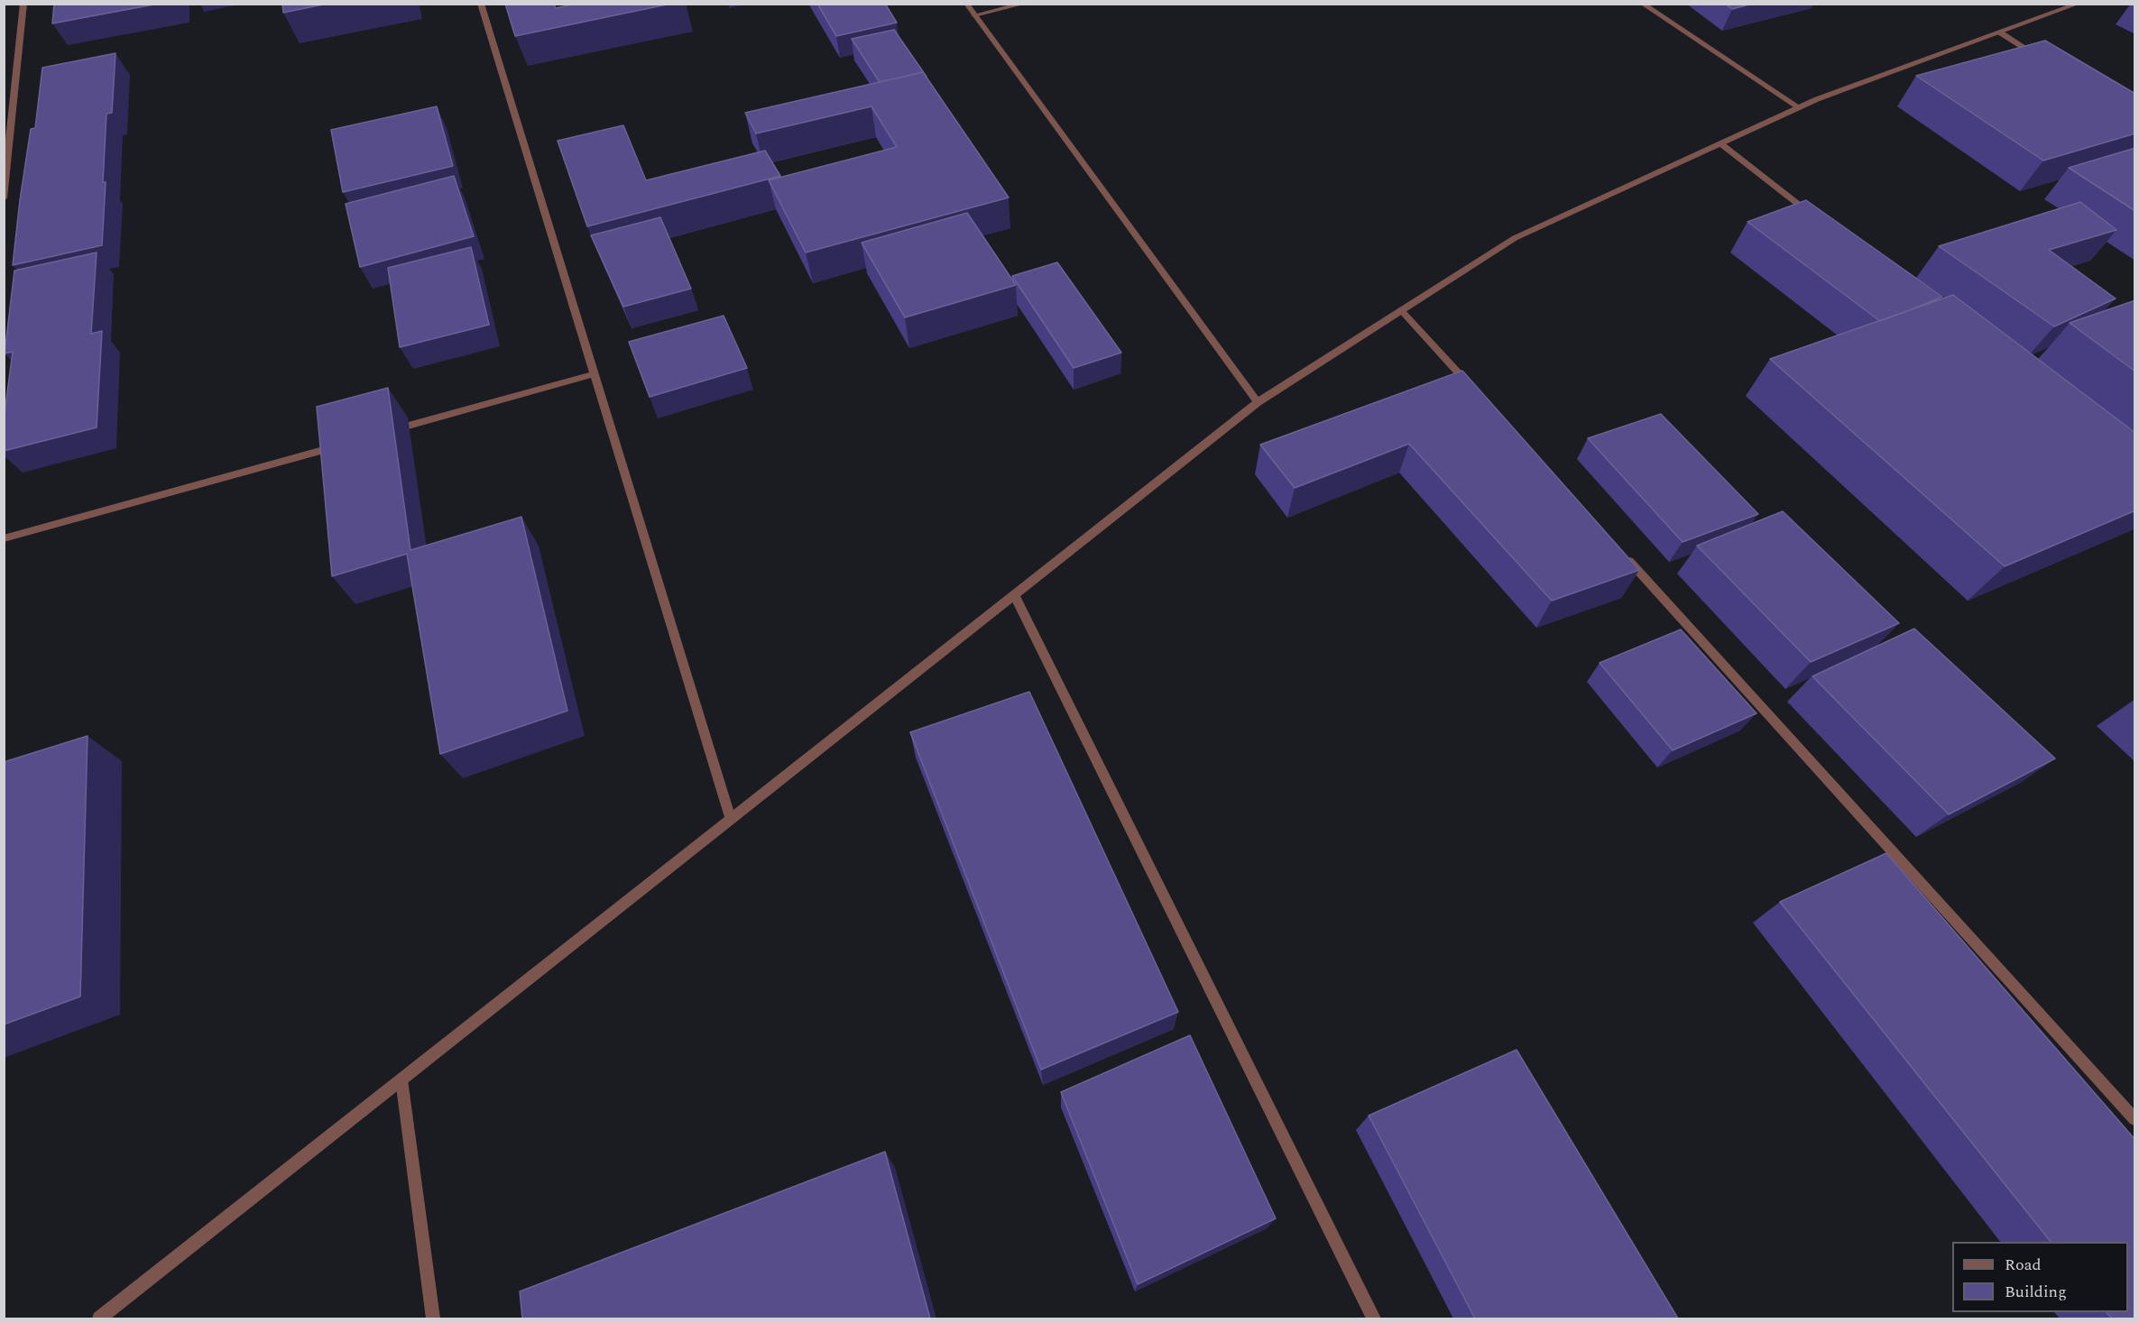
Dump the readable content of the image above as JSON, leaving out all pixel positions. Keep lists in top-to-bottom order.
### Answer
{
  "legend": ["Road", "Building"]
}
